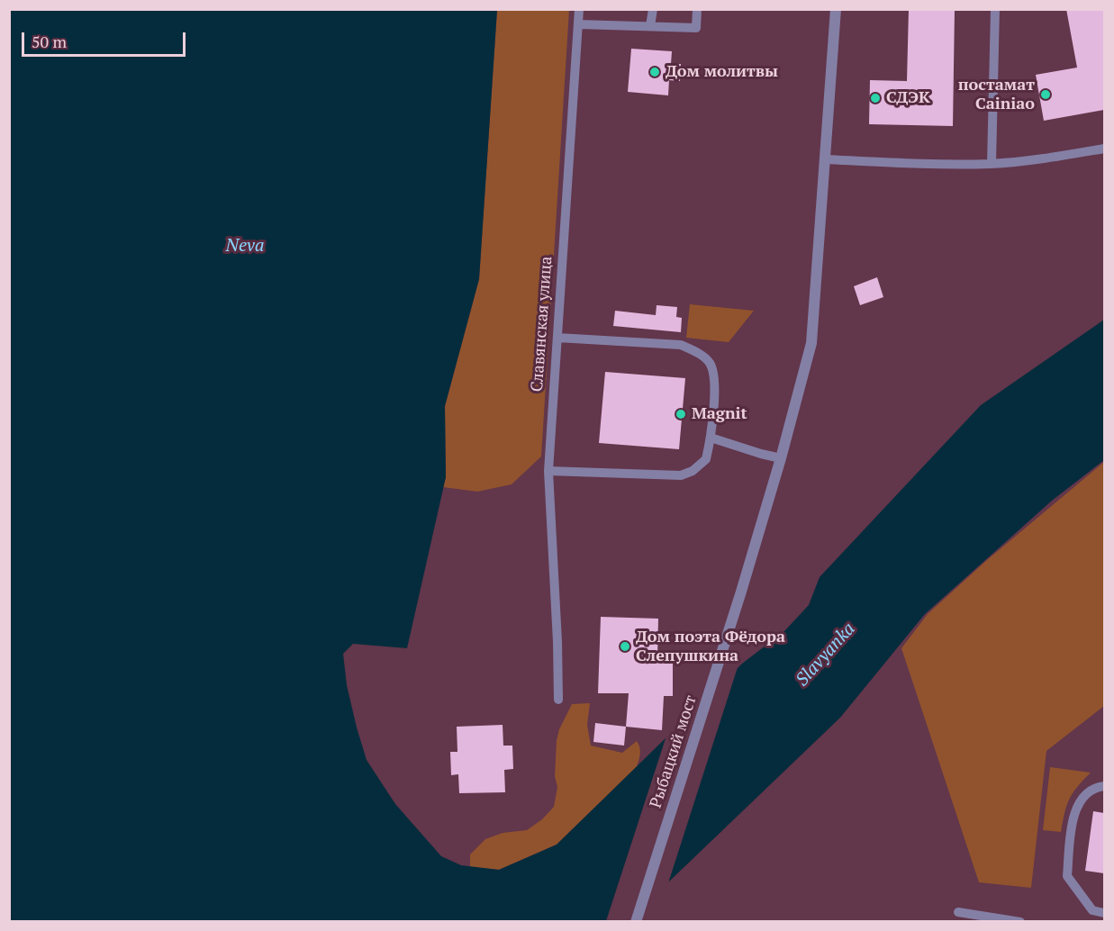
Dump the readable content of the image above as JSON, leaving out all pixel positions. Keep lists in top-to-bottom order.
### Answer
{
  "streets": {
    "street": ["Рыбацкий мост"],
    "lane": ["Славянская улица"]
  },
  "water": ["Neva", "Slavyanka"],
  "places": [
    "Дом молитвы",
    "постамат Cainiao",
    "СДЭК",
    "Magnit",
    "Дом поэта Фёдора Слепушкина"
  ],
  "scale_bar": "50 m"
}
